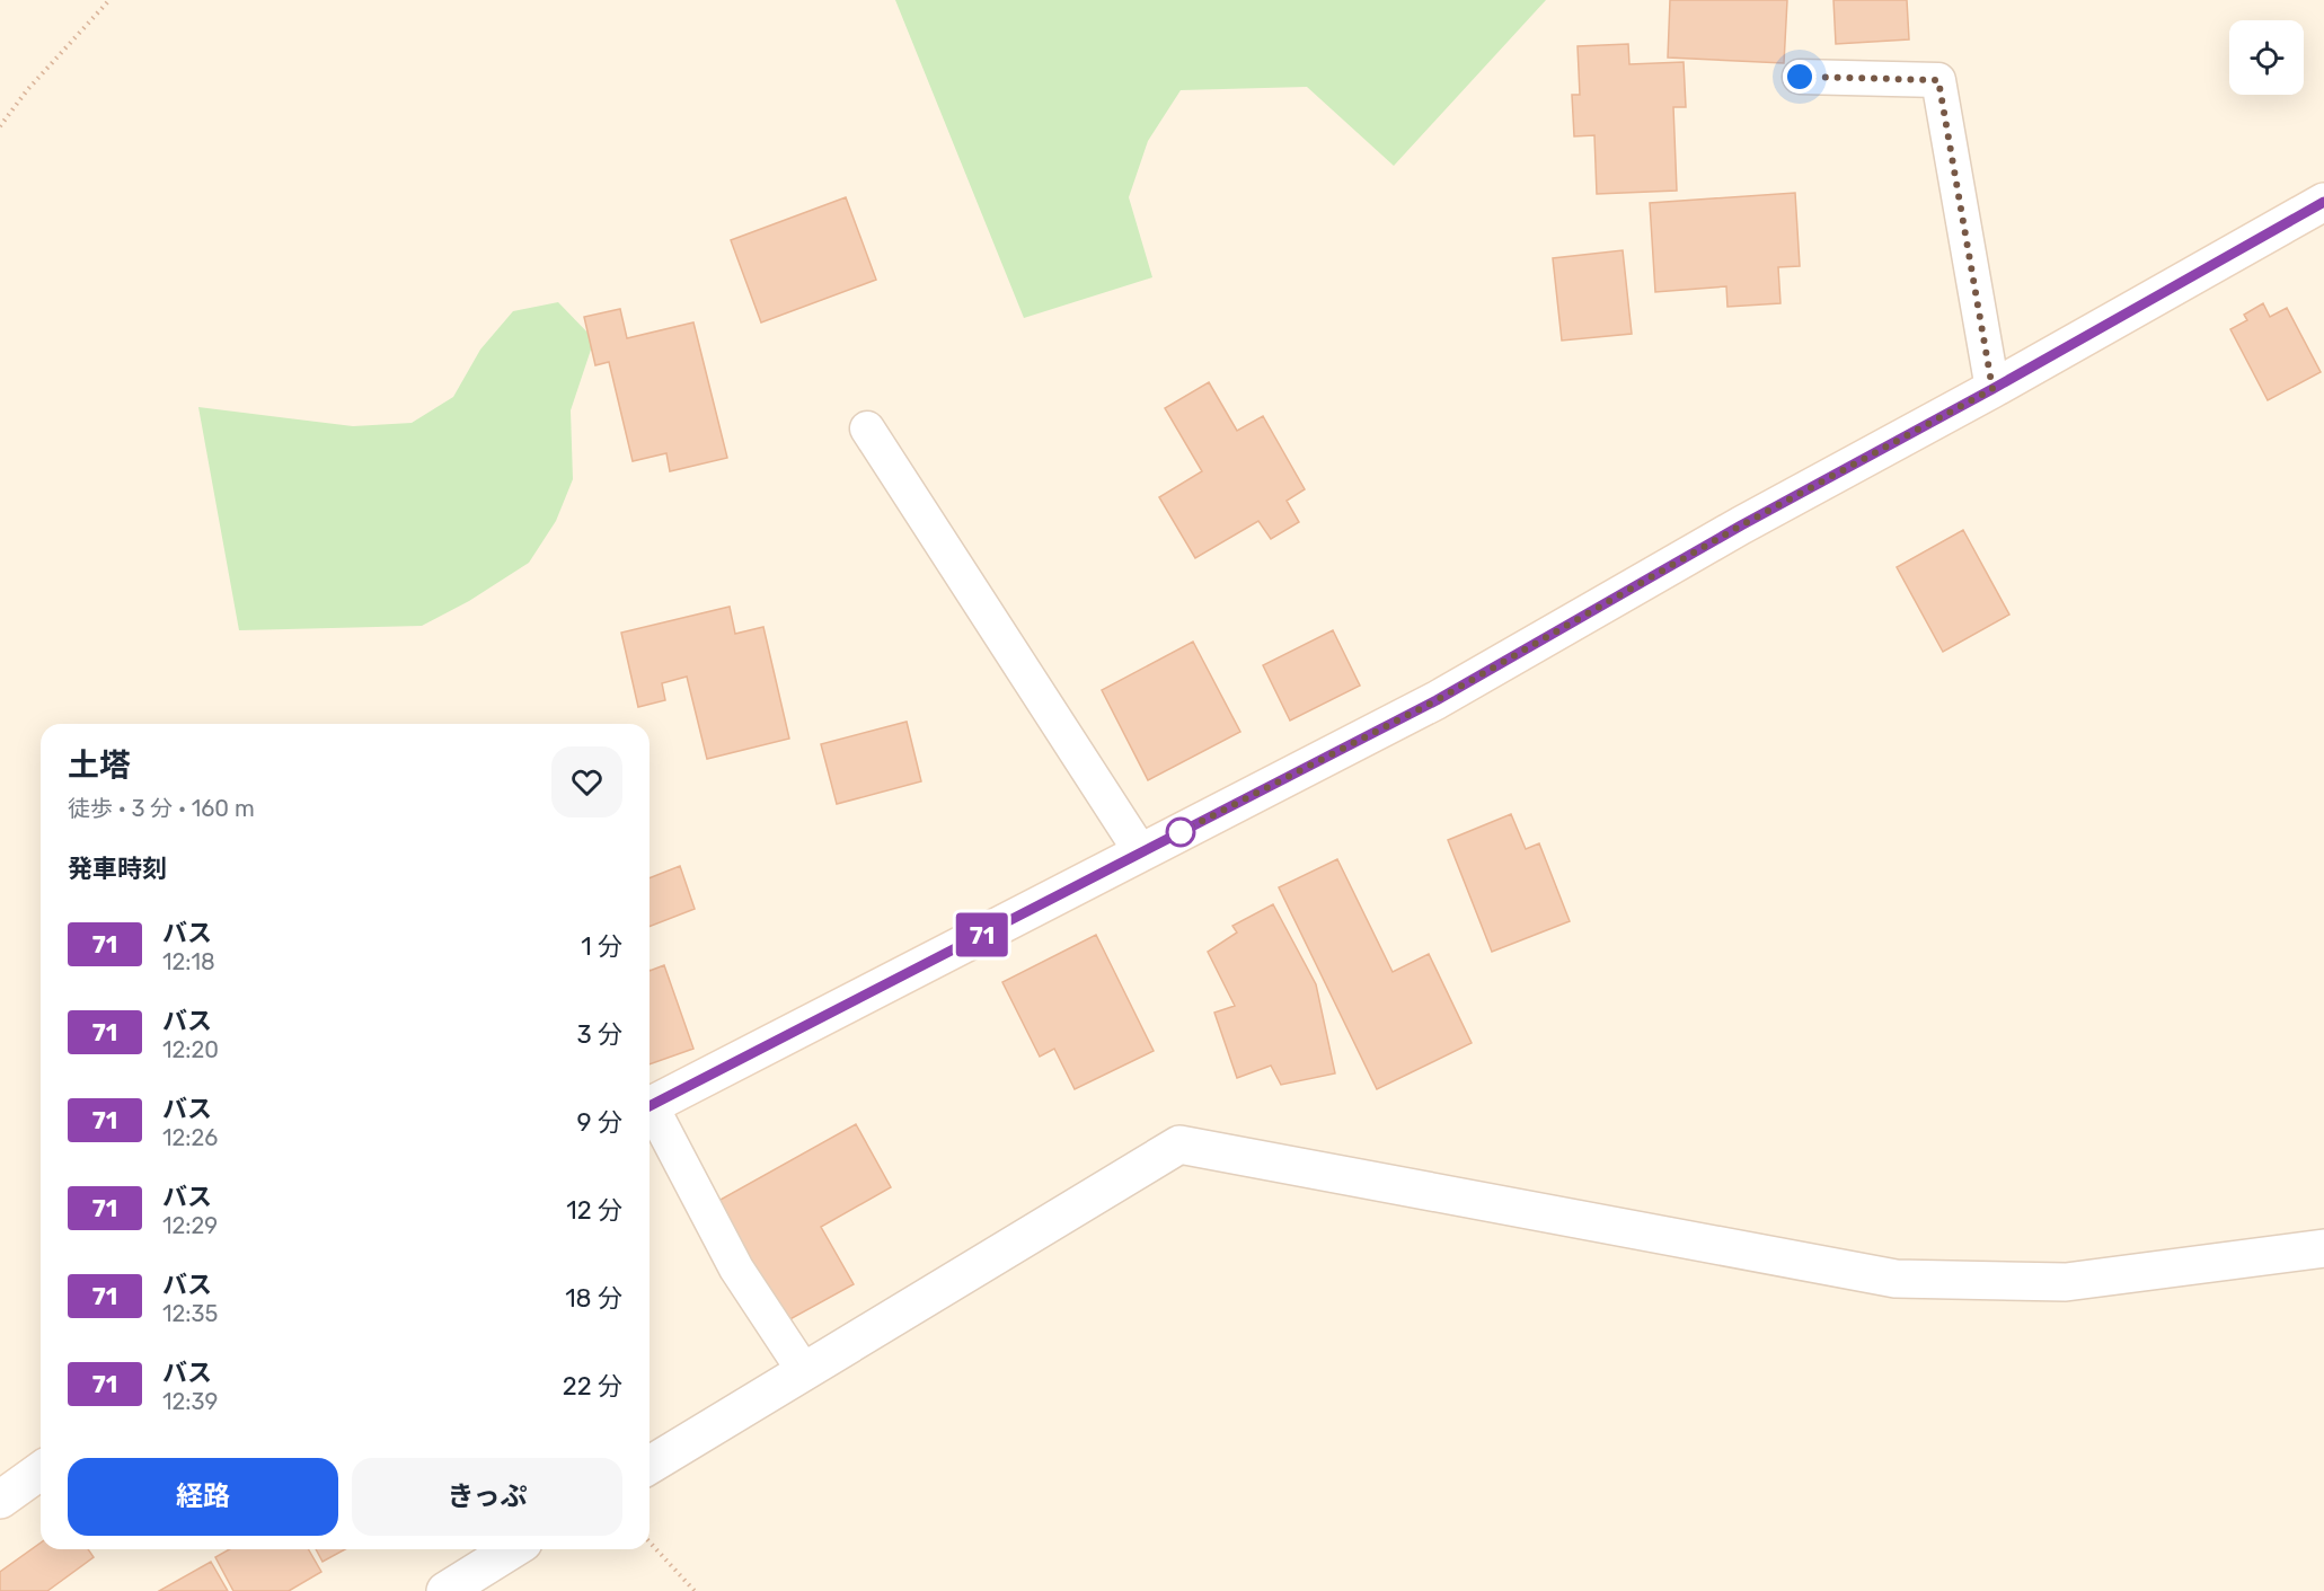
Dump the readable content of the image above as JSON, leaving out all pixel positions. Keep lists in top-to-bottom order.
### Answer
{
  "lines": ["bus line 71"],
  "page": {
    "on_map": "71",
    "heading": [
      ["土塔", "徒歩 · 3 分 · 160 m"],
      "発車時刻"
    ],
    "list": [
      {
        "mark": "71",
        "name": "バス",
        "note": "12:18",
        "value": "1 分"
      },
      {
        "mark": "71",
        "name": "バス",
        "note": "12:20",
        "value": "3 分"
      },
      {
        "mark": "71",
        "name": "バス",
        "note": "12:26",
        "value": "9 分"
      },
      {
        "mark": "71",
        "name": "バス",
        "note": "12:29",
        "value": "12 分"
      },
      {
        "mark": "71",
        "name": "バス",
        "note": "12:35",
        "value": "18 分"
      },
      {
        "mark": "71",
        "name": "バス",
        "note": "12:39",
        "value": "22 分"
      }
    ],
    "buttons": ["経路", "きっぷ"]
  }
}
